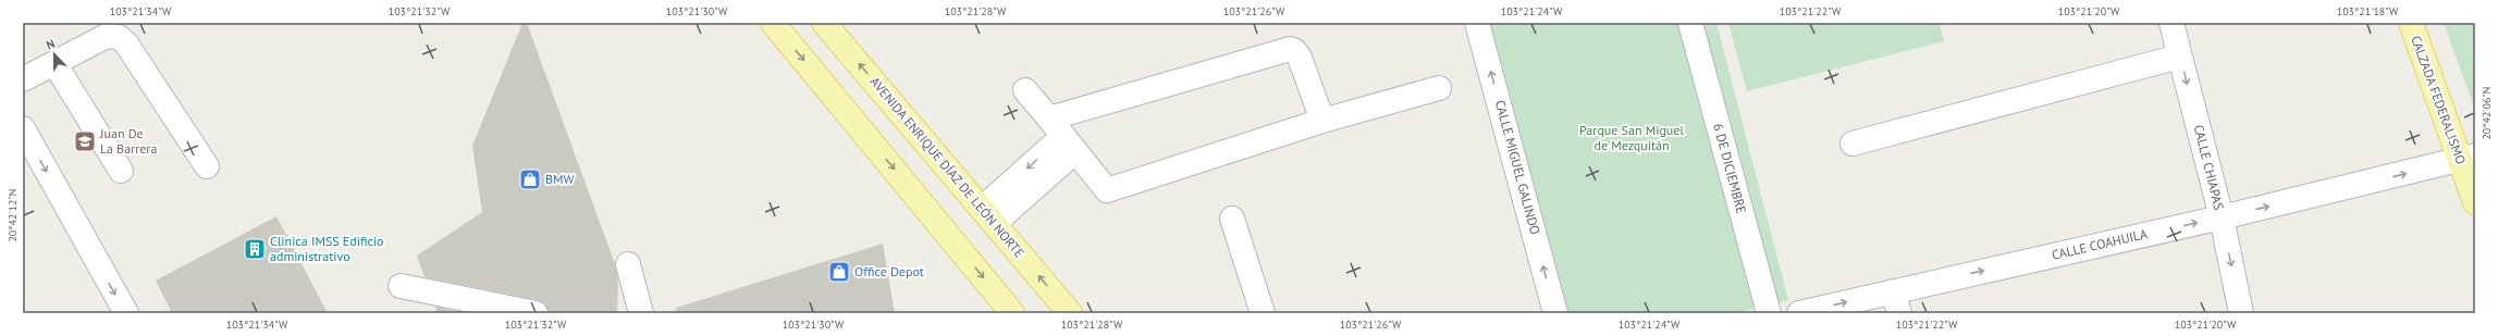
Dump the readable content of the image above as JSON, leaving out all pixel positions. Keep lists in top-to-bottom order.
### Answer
{
  "streets": {
    "main road": ["CALZADA FEDERALISMO", "AVENIDA ENRIQUE DÍAZ DE LEÓN NORTE"],
    "street": [
      "CALLE MIGUEL GALINDO",
      "CALLE CHIAPAS",
      "6 DE DICIEMBRE",
      "CALLE COAHUILA"
    ]
  },
  "crossings": [
    ["CALZADA FEDERALISMO", "CALLE COAHUILA"],
    ["CALLE CHIAPAS", "CALLE COAHUILA"]
  ],
  "one_way": ["CALLE MIGUEL GALINDO", "CALLE CHIAPAS"],
  "parks": ["Parque San Miguel de Mezquitán"],
  "places": {
    "school or university": ["Juan De La Barrera"],
    "shop": ["BMW", "Office Depot"],
    "building": ["Clinica IMSS Edificio administrativo"]
  },
  "north": "top",
  "coordinates": [
    "103°21'34\"W",
    "103°21'32\"W",
    "103°21'30\"W",
    "103°21'28\"W",
    "103°21'26\"W",
    "103°21'24\"W",
    "103°21'22\"W",
    "103°21'20\"W",
    "103°21'18\"W",
    "20°42'06\"N",
    "20°42'12\"N"
  ]
}
